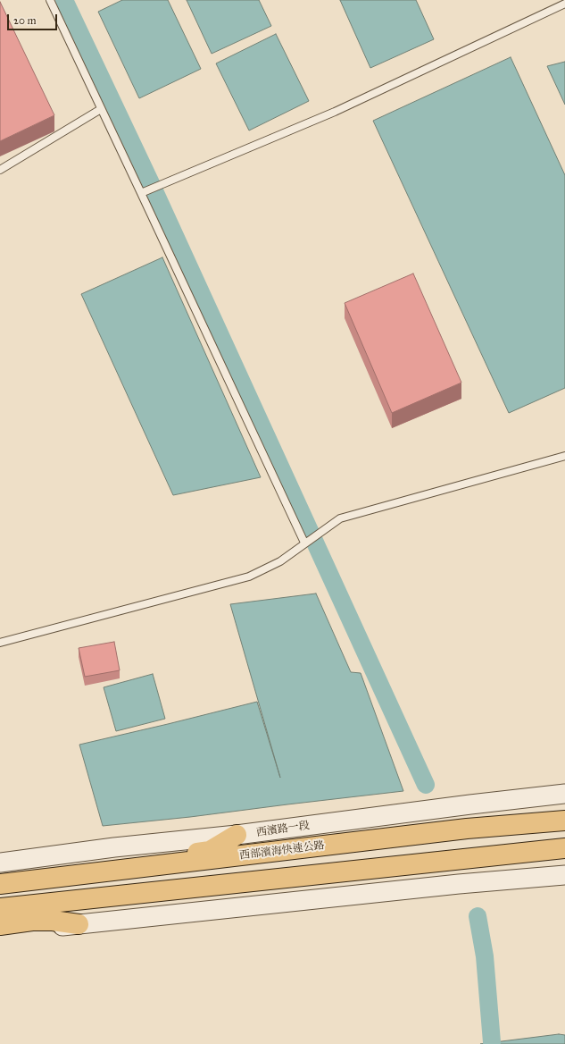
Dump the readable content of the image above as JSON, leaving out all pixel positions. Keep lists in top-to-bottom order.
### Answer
{
  "streets": {
    "highway": ["西部濱海快速公路"],
    "street": ["西濱路一段"]
  },
  "scale_bar": "20 m"
}
